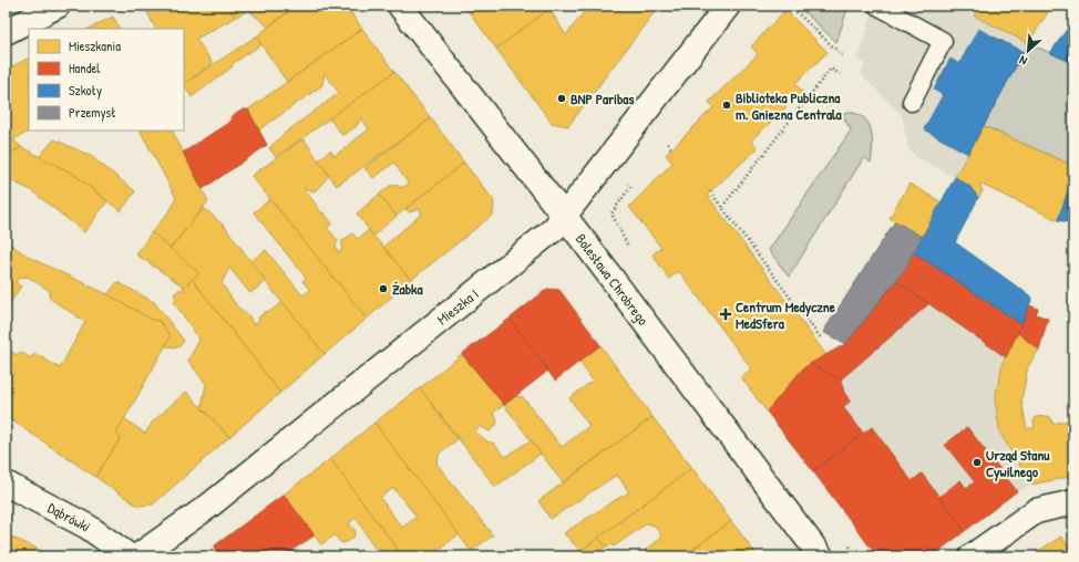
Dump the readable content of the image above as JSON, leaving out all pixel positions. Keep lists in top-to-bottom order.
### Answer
{
  "streets": {
    "street": ["Bolesława Chrobrego", "Mieszka I", "Dąbrówki"]
  },
  "crossings": [
    ["Bolesława Chrobrego", "Mieszka I"]
  ],
  "places": {
    "other": [
      "BNP Paribas",
      "Biblioteka Publiczna m. Gniezna Centrala",
      "Żabka",
      "Urząd Stanu Cywilnego"
    ],
    "health": ["Centrum Medyczne MedSfera"]
  },
  "legend": [
    "Mieszkania",
    "Handel",
    "Szkoły",
    "Przemysł"
  ],
  "north": "bottom left"
}
